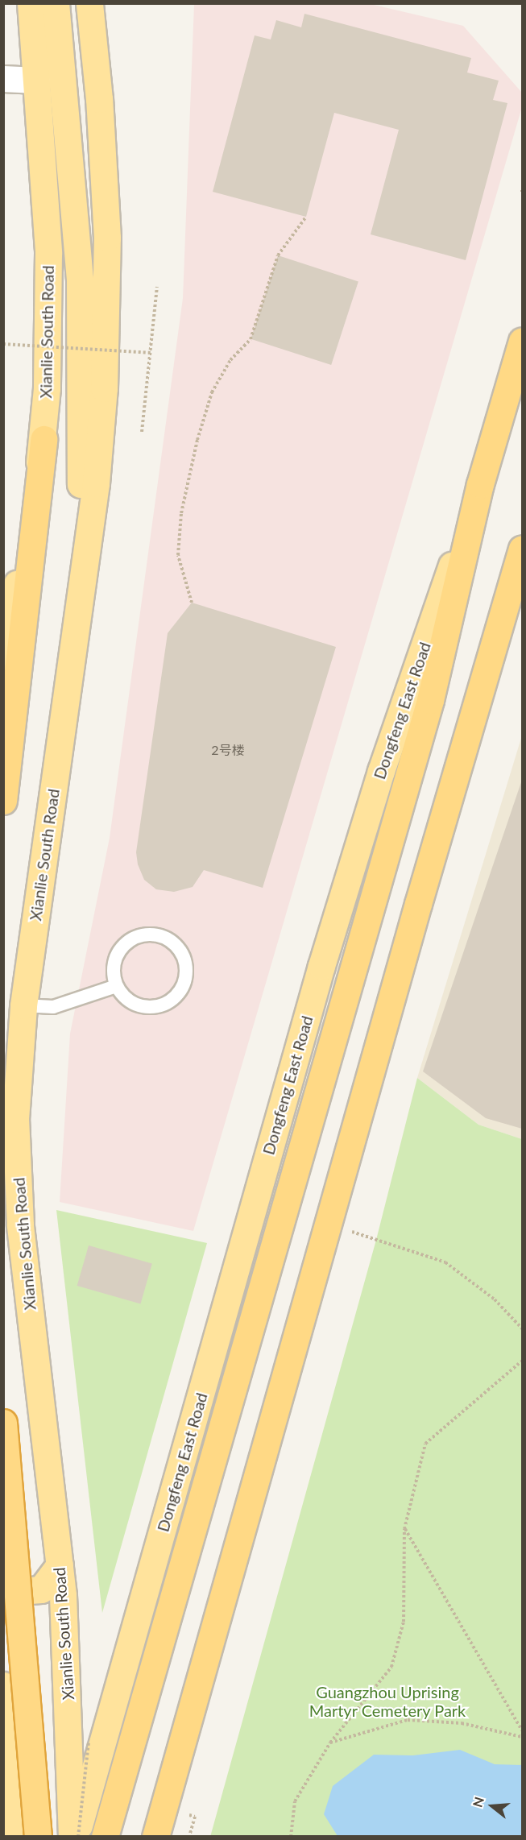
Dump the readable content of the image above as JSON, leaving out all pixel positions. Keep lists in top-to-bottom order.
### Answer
{
  "streets": {
    "highway": ["Dongfeng East Road"],
    "main road": ["Xianlie South Road"]
  },
  "parks": ["Guangzhou Uprising Martyr Cemetery Park"],
  "house_numbers": ["2号楼"],
  "north": "left"
}
